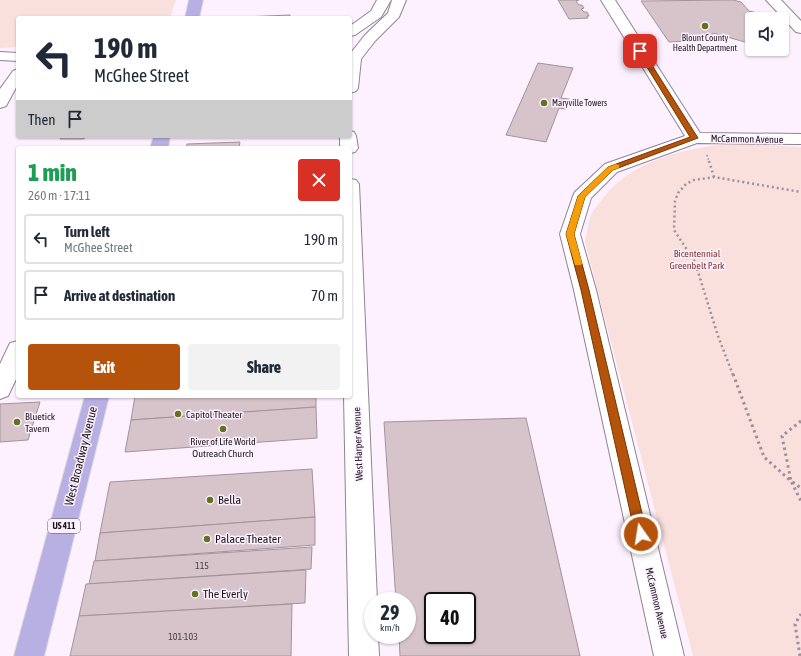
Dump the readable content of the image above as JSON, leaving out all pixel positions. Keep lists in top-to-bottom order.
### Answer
{
  "streets": {
    "main road": ["West Broadway Avenue", "US 411"],
    "street": ["McCammon Avenue", "West Harper Avenue"]
  },
  "parks": ["Bicentennial Greenbelt Park"],
  "places": [
    "Blount County Health Department",
    "Maryville Towers",
    "Capitol Theater",
    "Bluetick Tavern",
    "River of Life World Outreach Church",
    "Bella",
    "Palace Theater",
    "The Everly"
  ],
  "house_numbers": ["115", "101-103"],
  "page": {
    "turn": ["190 m", "McGhee Street"],
    "then": "Then",
    "heading": ["1 min", "260 m · 17:11"],
    "list": [
      {
        "name": "Turn left",
        "note": "McGhee Street",
        "value": "190 m"
      },
      {
        "name": "Arrive at destination",
        "value": "70 m"
      }
    ],
    "buttons": ["Exit", "Share"],
    "speed": "29 km/h",
    "limit": "40"
  }
}
